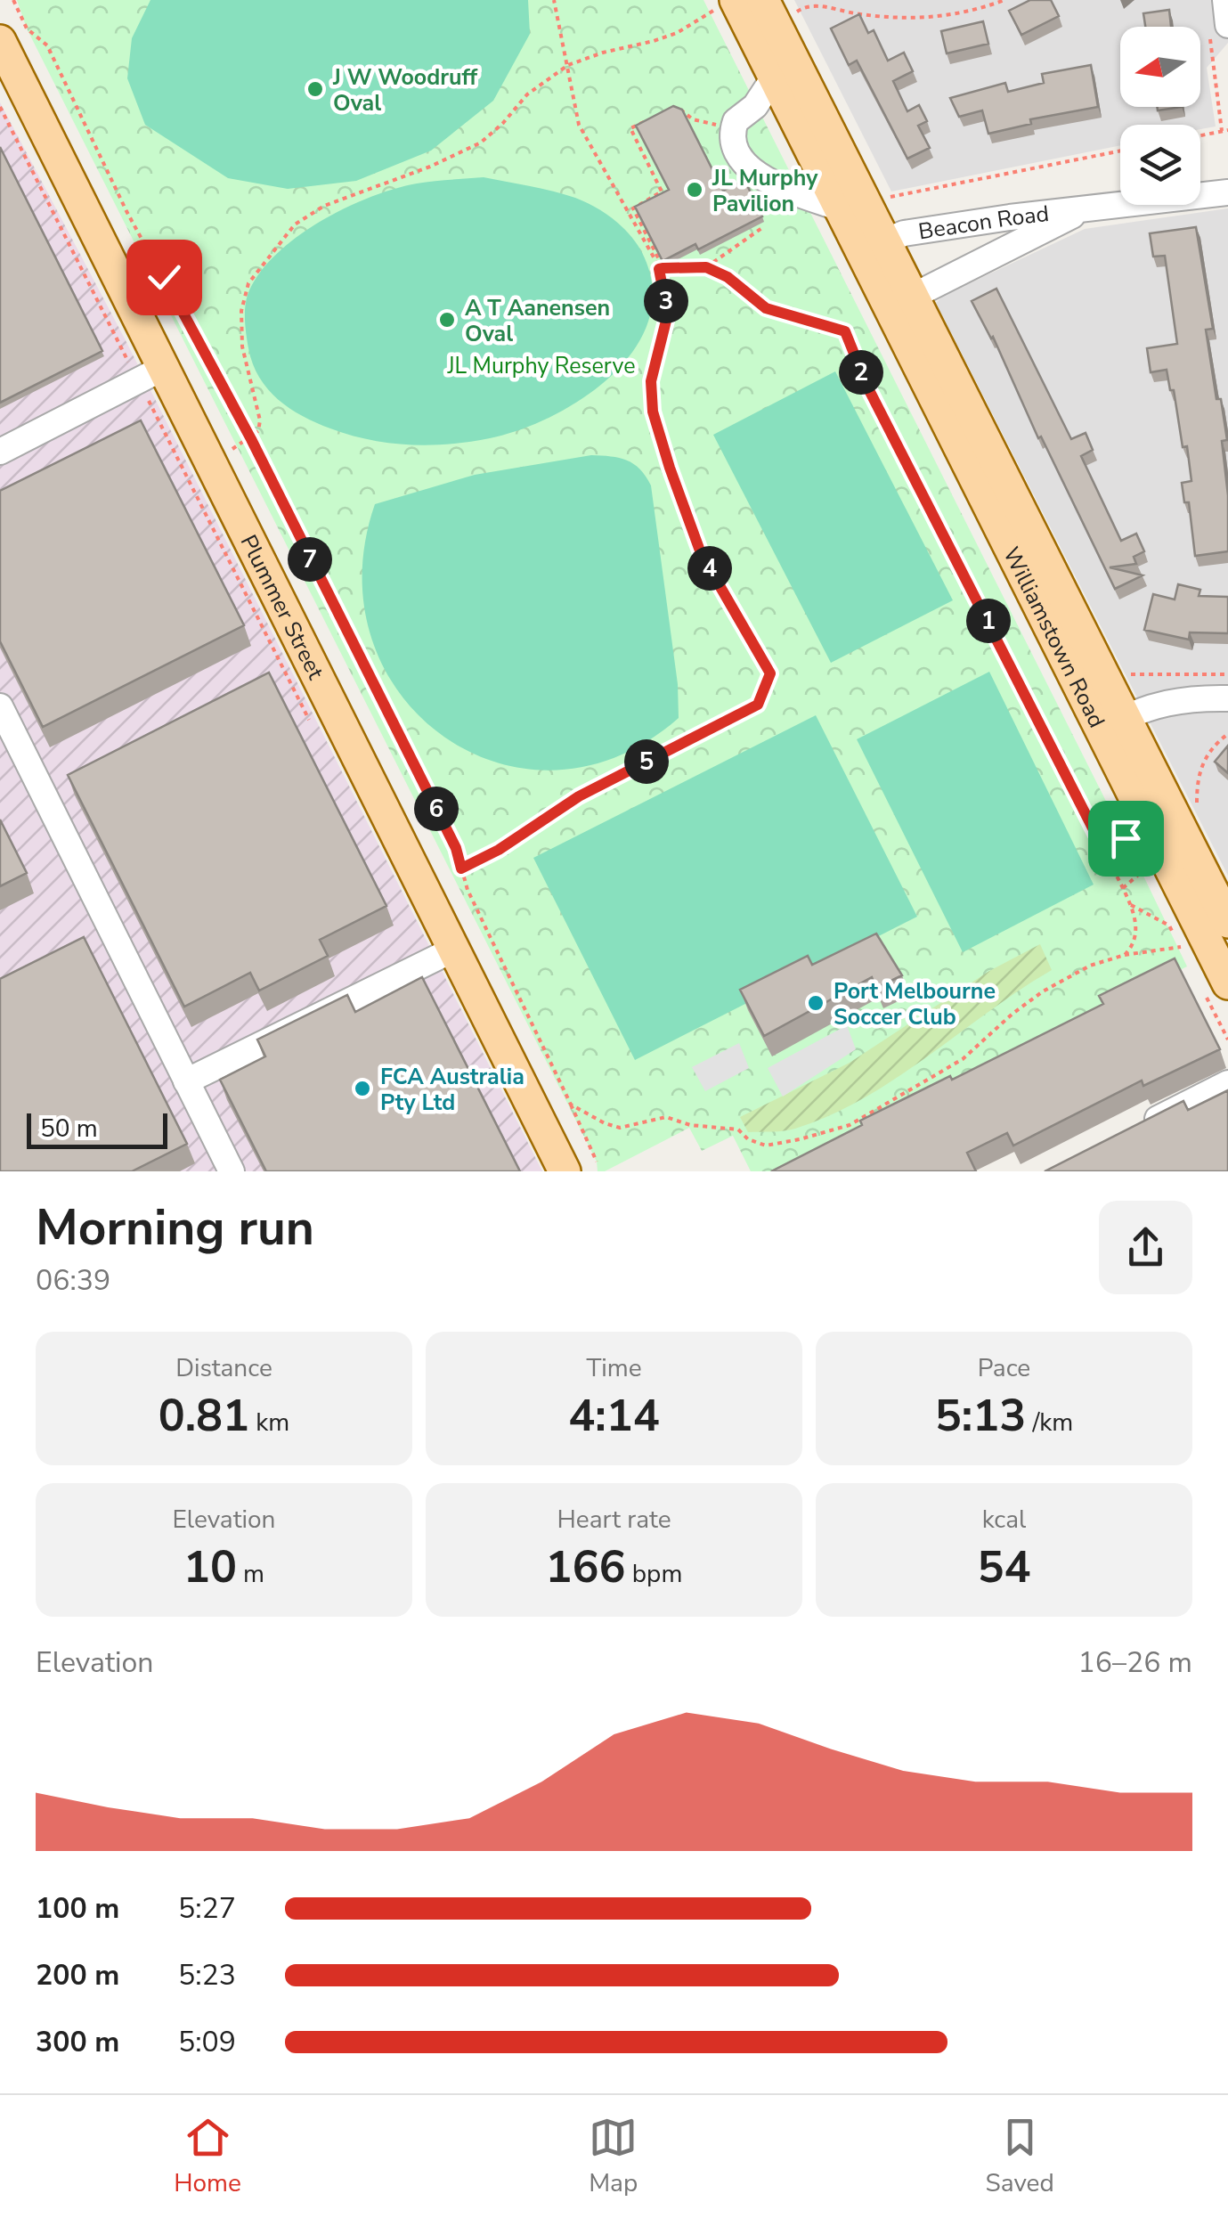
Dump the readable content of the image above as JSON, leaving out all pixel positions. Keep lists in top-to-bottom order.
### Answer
{
  "streets": {
    "main road": ["Plummer Street", "Williamstown Road"],
    "street": ["Beacon Road"]
  },
  "crossings": [
    ["Beacon Road", "Williamstown Road"]
  ],
  "parks": ["JL Murphy Reserve"],
  "places": [
    "J W Woodruff Oval",
    "JL Murphy Pavilion",
    "A T Aanensen Oval",
    "Port Melbourne Soccer Club",
    "FCA Australia Pty Ltd"
  ],
  "scale_bar": "50 m",
  "north": "left",
  "page": {
    "pins": [
      "3",
      "2",
      "7",
      "4",
      "1",
      "5",
      "6"
    ],
    "scale": "50 m",
    "heading": ["Morning run", "06:39"],
    "stats": [
      ["Distance", "0.81 km"],
      ["Time", "4:14"],
      ["Pace", "5:13 /km"],
      ["Elevation", "10 m"],
      ["Heart rate", "166 bpm"],
      ["kcal", "54"]
    ],
    "chart": ["Elevation", "16–26 m"],
    "list": [
      {
        "name": "100 m",
        "note": "5:27"
      },
      {
        "name": "200 m",
        "note": "5:23"
      },
      {
        "name": "300 m",
        "note": "5:09"
      }
    ],
    "tabs": ["Home", "Map", "Saved"]
  }
}
